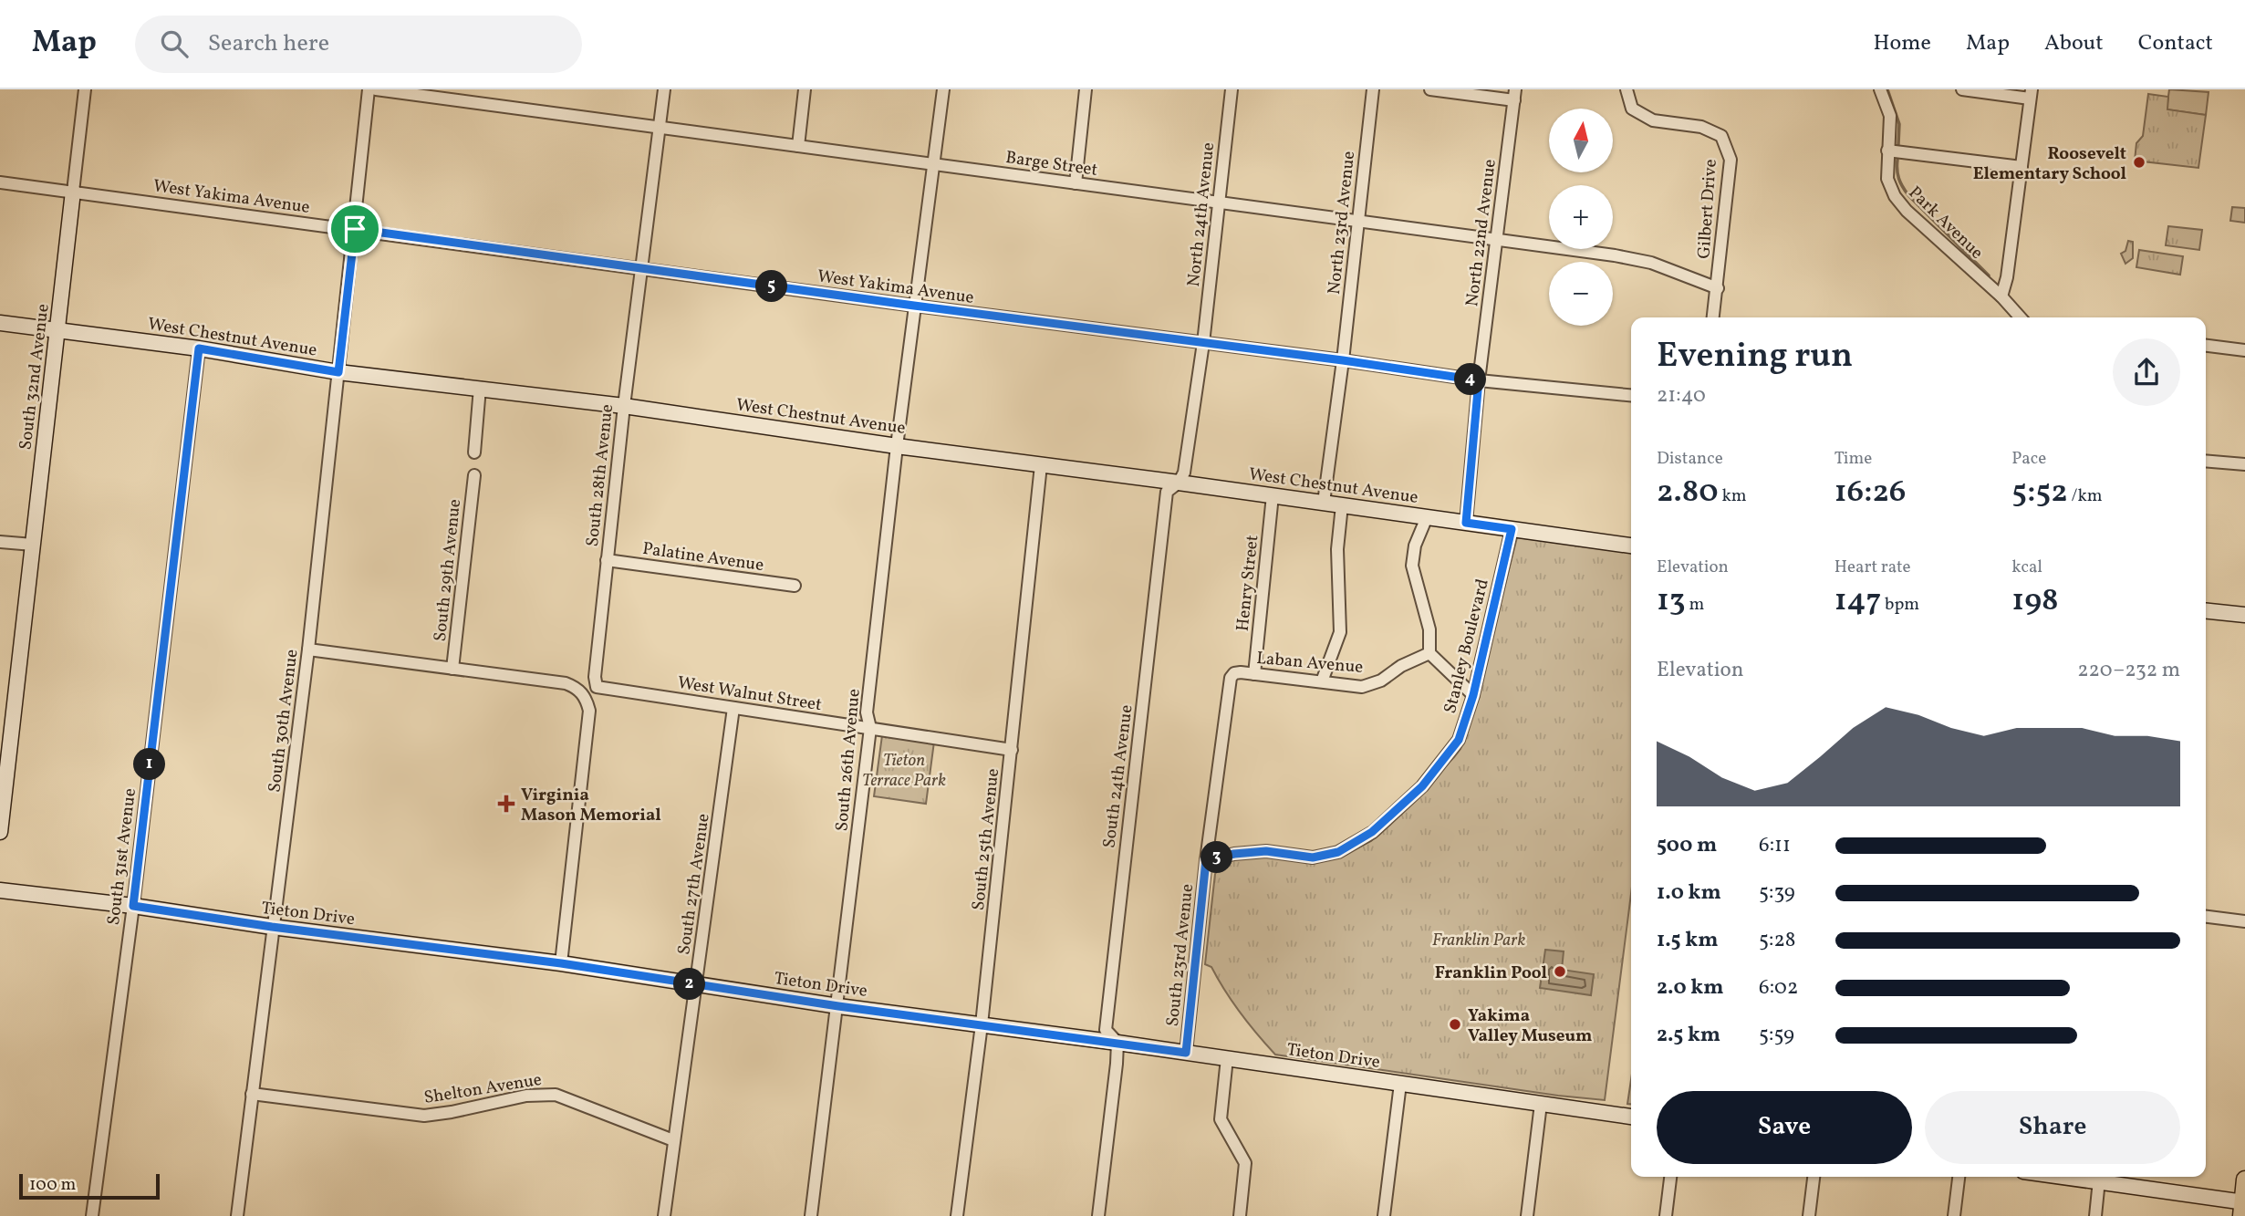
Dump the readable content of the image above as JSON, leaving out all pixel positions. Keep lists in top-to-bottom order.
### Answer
{
  "streets": {
    "street": [
      "Barge Street",
      "West Yakima Avenue",
      "Gilbert Drive",
      "North 24th Avenue",
      "Park Avenue",
      "North 23rd Avenue",
      "North 22nd Avenue",
      "West Chestnut Avenue",
      "South 32nd Avenue",
      "South 28th Avenue",
      "Palatine Avenue",
      "South 29th Avenue",
      "Henry Street",
      "Stanley Boulevard",
      "Laban Avenue",
      "West Walnut Street",
      "South 30th Avenue",
      "South 26th Avenue",
      "South 24th Avenue",
      "South 25th Avenue",
      "South 31st Avenue",
      "South 27th Avenue",
      "Tieton Drive",
      "South 23rd Avenue",
      "Shelton Avenue"
    ]
  },
  "crossings": [
    ["Barge Street", "Gilbert Drive"],
    ["Barge Street", "North 24th Avenue"],
    ["Barge Street", "North 23rd Avenue"],
    ["Barge Street", "North 22nd Avenue"],
    ["Barge Street", "South 28th Avenue"],
    ["Barge Street", "South 26th Avenue"],
    ["West Yakima Avenue", "North 24th Avenue"],
    ["West Yakima Avenue", "North 23rd Avenue"],
    ["West Yakima Avenue", "North 22nd Avenue"],
    ["West Yakima Avenue", "South 32nd Avenue"],
    ["West Yakima Avenue", "South 28th Avenue"],
    ["West Yakima Avenue", "South 30th Avenue"],
    ["West Yakima Avenue", "South 26th Avenue"],
    ["West Yakima Avenue", "South 24th Avenue"],
    ["North 24th Avenue", "South 24th Avenue"],
    ["North 22nd Avenue", "West Chestnut Avenue"],
    ["West Chestnut Avenue", "South 32nd Avenue"],
    ["West Chestnut Avenue", "South 28th Avenue"],
    ["West Chestnut Avenue", "Henry Street"],
    ["West Chestnut Avenue", "Stanley Boulevard"],
    ["West Chestnut Avenue", "South 30th Avenue"],
    ["West Chestnut Avenue", "South 26th Avenue"],
    ["West Chestnut Avenue", "South 24th Avenue"],
    ["West Chestnut Avenue", "South 25th Avenue"],
    ["West Chestnut Avenue", "South 31st Avenue"],
    ["South 28th Avenue", "Palatine Avenue"],
    ["South 28th Avenue", "West Walnut Street"],
    ["Henry Street", "Laban Avenue"],
    ["Stanley Boulevard", "South 23rd Avenue"],
    ["Laban Avenue", "South 23rd Avenue"],
    ["West Walnut Street", "South 26th Avenue"],
    ["West Walnut Street", "South 25th Avenue"],
    ["West Walnut Street", "South 27th Avenue"],
    ["South 30th Avenue", "Tieton Drive"],
    ["South 30th Avenue", "Shelton Avenue"],
    ["South 26th Avenue", "Tieton Drive"],
    ["South 24th Avenue", "Tieton Drive"],
    ["South 25th Avenue", "Tieton Drive"],
    ["South 31st Avenue", "Tieton Drive"],
    ["South 27th Avenue", "Tieton Drive"],
    ["South 27th Avenue", "Shelton Avenue"],
    ["Tieton Drive", "South 23rd Avenue"]
  ],
  "parks": ["Tieton Terrace Park", "Franklin Park"],
  "places": {
    "other": ["Roosevelt Elementary School", "Franklin Pool", "Yakima Valley Museum"],
    "health": ["Virginia Mason Memorial"]
  },
  "scale_bar": "100 m",
  "north": "top",
  "page": {
    "header": "Map",
    "search": "Search here",
    "nav": [
      "Home",
      "Map",
      "About",
      "Contact"
    ],
    "map_buttons": ["+", "−"],
    "pins": [
      "5",
      "4",
      "1",
      "3",
      "2"
    ],
    "heading": ["Evening run", "21:40"],
    "stats": [
      ["Distance", "2.80 km"],
      ["Time", "16:26"],
      ["Pace", "5:52 /km"],
      ["Elevation", "13 m"],
      ["Heart rate", "147 bpm"],
      ["kcal", "198"]
    ],
    "chart": ["Elevation", "220–232 m"],
    "list": [
      {
        "name": "500 m",
        "note": "6:11"
      },
      {
        "name": "1.0 km",
        "note": "5:39"
      },
      {
        "name": "1.5 km",
        "note": "5:28"
      },
      {
        "name": "2.0 km",
        "note": "6:02"
      },
      {
        "name": "2.5 km",
        "note": "5:59"
      }
    ],
    "buttons": ["Save", "Share"],
    "scale": "100 m"
  }
}
